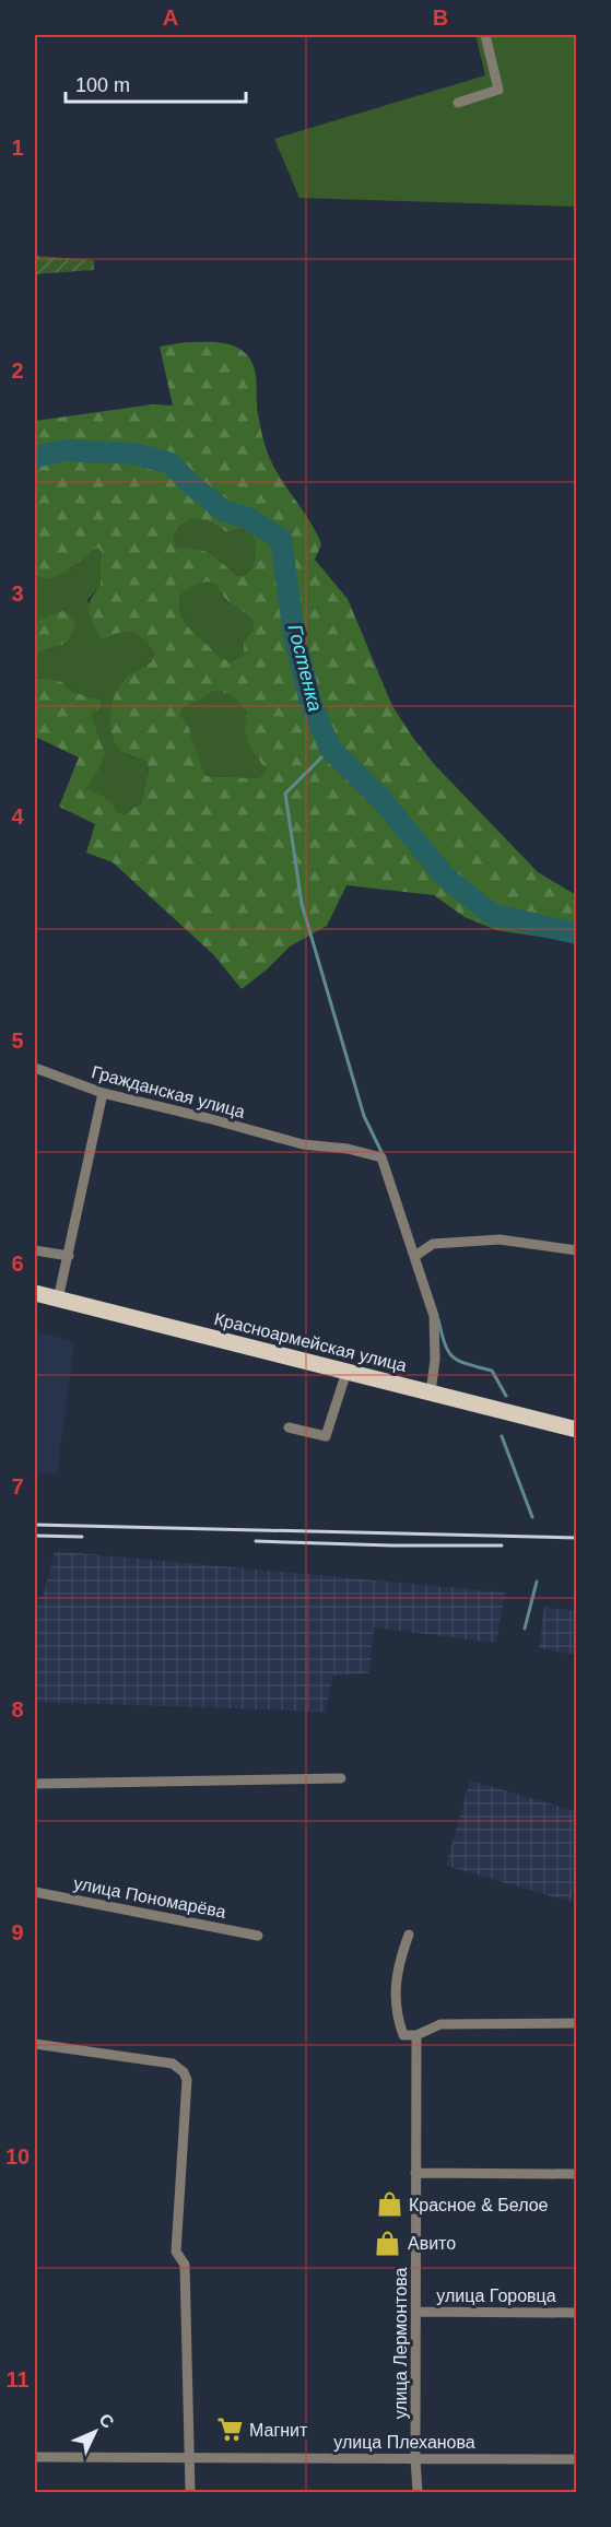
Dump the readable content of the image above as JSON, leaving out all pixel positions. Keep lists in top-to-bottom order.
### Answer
{
  "streets": {
    "main road": ["Красноармейская улица"],
    "street": [
      "Гражданская улица",
      "улица Пономарёва",
      "улица Горовца",
      "улица Лермонтова",
      "улица Плеханова"
    ]
  },
  "crossings": [
    ["улица Горовца", "улица Лермонтова"],
    ["улица Лермонтова", "улица Плеханова"]
  ],
  "water": ["Гостенка"],
  "places": {
    "shop": ["Красное & Белое", "Авито"],
    "supermarket": ["Магнит"]
  },
  "scale_bar": "100 m",
  "north": "top right",
  "grid": {
    "columns": ["A", "B"],
    "rows": [
      "1",
      "2",
      "3",
      "4",
      "5",
      "6",
      "7",
      "8",
      "9",
      "10",
      "11"
    ]
  }
}
